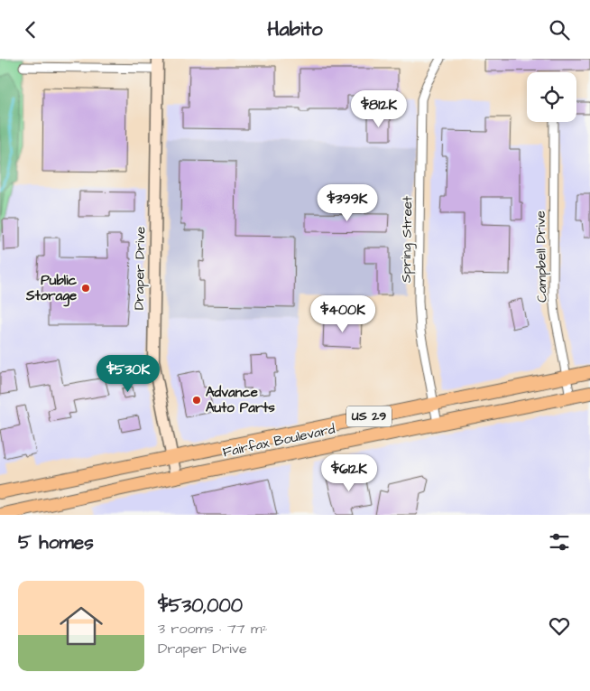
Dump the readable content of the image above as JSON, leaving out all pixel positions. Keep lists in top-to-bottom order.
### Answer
{
  "streets": {
    "main road": ["US 29", "Fairfax Boulevard"],
    "street": ["Spring Street", "Campbell Drive", "Draper Drive"]
  },
  "crossings": [
    ["Spring Street", "Fairfax Boulevard"],
    ["Campbell Drive", "Fairfax Boulevard"],
    ["Draper Drive", "Fairfax Boulevard"]
  ],
  "places": ["Public Storage", "Advance Auto Parts"],
  "page": {
    "header": "Habito",
    "price": [
      "$812K",
      "$399K",
      "$400K",
      "$530K",
      "$612K"
    ],
    "heading": "5 homes",
    "list": [
      {
        "name": "$530,000",
        "note": "3 rooms · 77 m² · Draper Drive"
      }
    ]
  }
}
